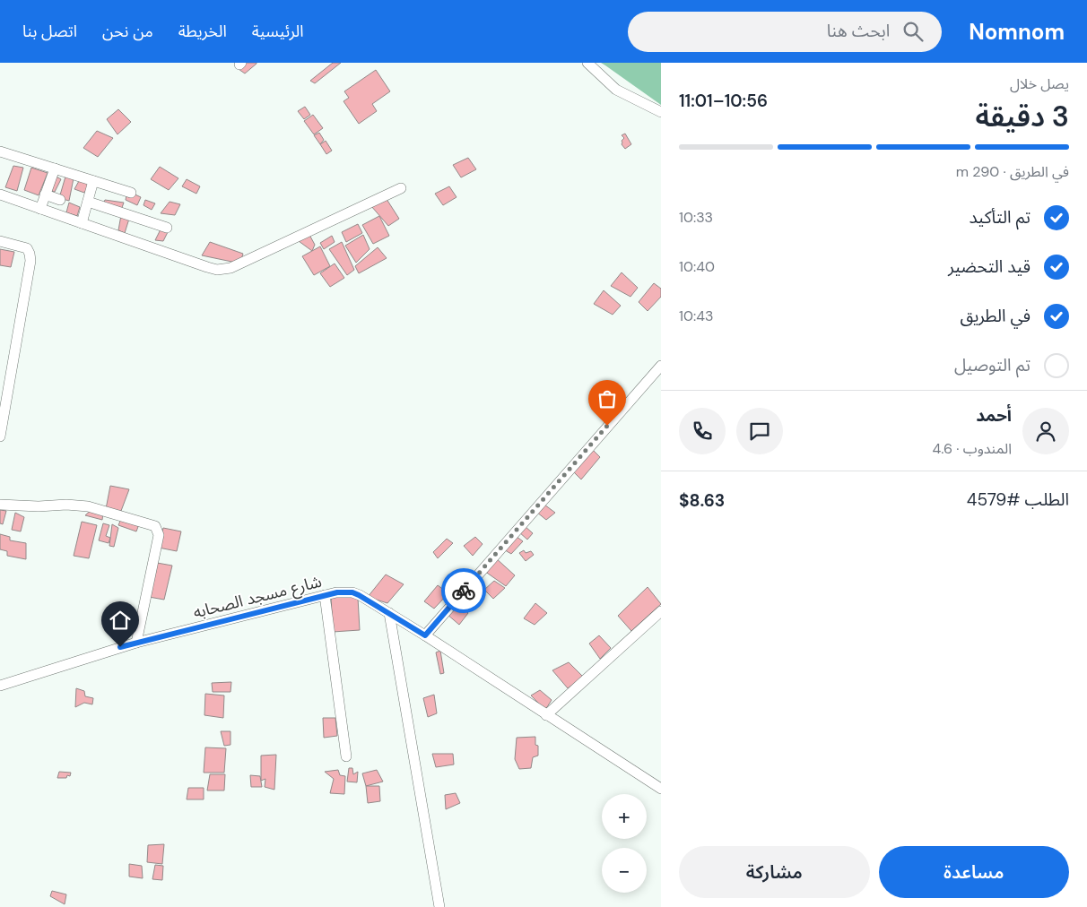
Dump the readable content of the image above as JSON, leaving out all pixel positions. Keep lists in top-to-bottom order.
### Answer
{
  "streets": {
    "street": ["شارع مسجد الصحابه"]
  },
  "page": {
    "header": "Nomnom",
    "search": "ابحث هنا",
    "nav": [
      "الرئيسية",
      "الخريطة",
      "من نحن",
      "اتصل بنا"
    ],
    "heading": ["3 دقيقة", "يصل خلال", "10:56–11:01"],
    "panel": [
      "أحمد",
      "المندوب · 4.6",
      "الطلب #4579",
      "$8.63"
    ],
    "bar": "في الطريق · 290 m",
    "list": [
      ["تم التأكيد", "10:33"],
      ["قيد التحضير", "10:40"],
      ["في الطريق", "10:43"],
      "تم التوصيل"
    ],
    "map_buttons": ["+", "−"],
    "buttons": ["مساعدة", "مشاركة"]
  }
}
